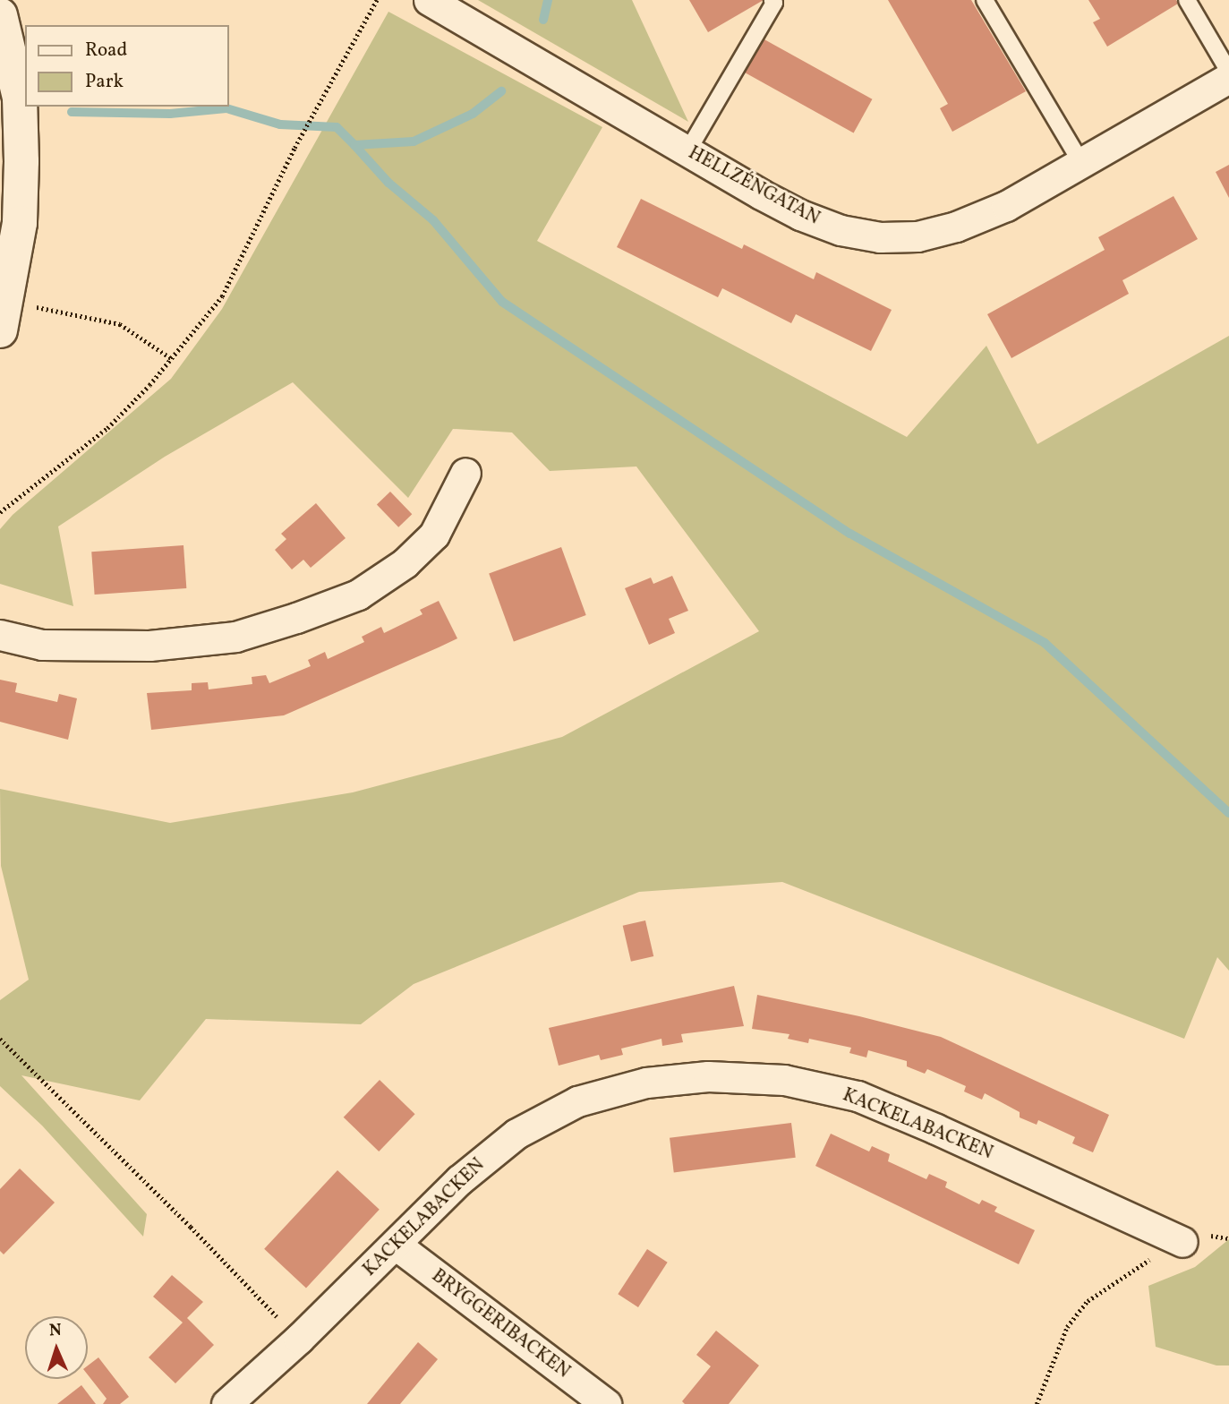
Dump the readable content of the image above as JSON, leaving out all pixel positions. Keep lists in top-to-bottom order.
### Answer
{
  "streets": {
    "street": ["HELLZÉNGATAN", "KACKELABACKEN", "BRYGGERIBACKEN"]
  },
  "crossings": [
    ["KACKELABACKEN", "BRYGGERIBACKEN"]
  ],
  "legend": ["Road", "Park"],
  "north": "top"
}
